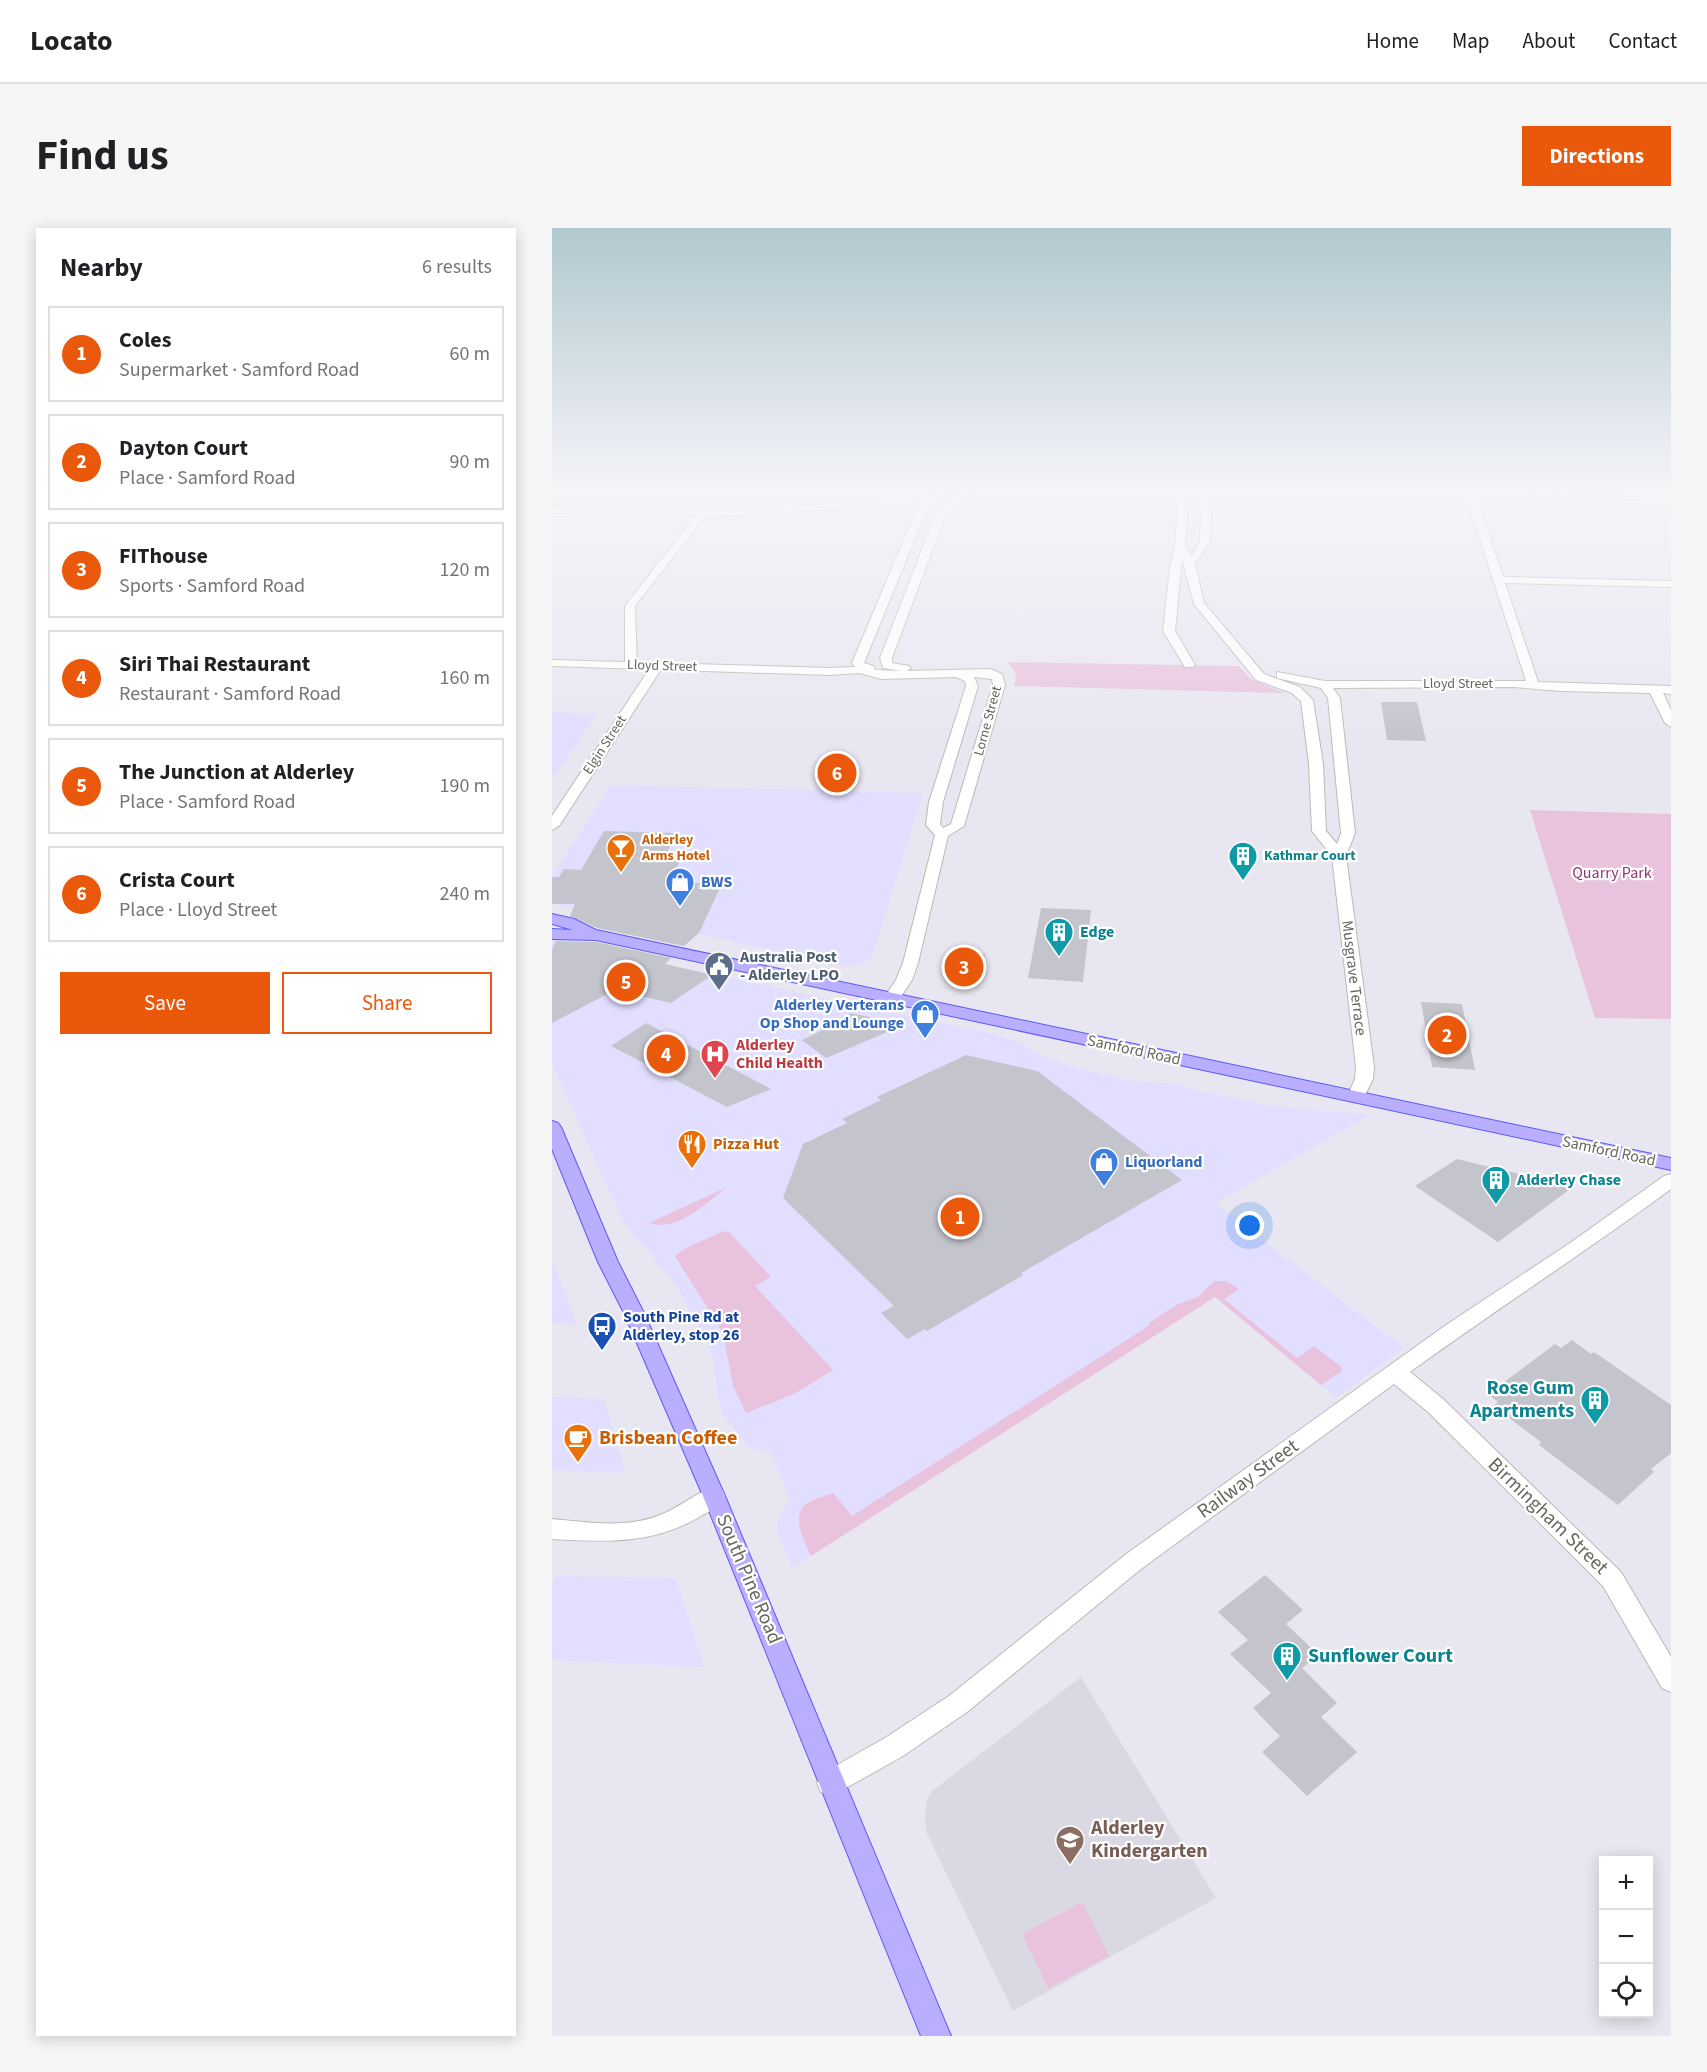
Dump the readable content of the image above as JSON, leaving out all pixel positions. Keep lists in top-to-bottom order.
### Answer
{
  "streets": {
    "main road": ["Samford Road", "South Pine Road"],
    "street": [
      "Lloyd Street",
      "Lorne Street",
      "Elgin Street",
      "Musgrave Terrace",
      "Railway Street",
      "Birmingham Street"
    ]
  },
  "crossings": [
    ["Lloyd Street", "Lorne Street"],
    ["Lloyd Street", "Elgin Street"],
    ["Lloyd Street", "Musgrave Terrace"],
    ["Lorne Street", "Samford Road"],
    ["Musgrave Terrace", "Samford Road"],
    ["Railway Street", "Birmingham Street"],
    ["Railway Street", "South Pine Road"]
  ],
  "parks": ["Quarry Park"],
  "places": {
    "bar": ["Alderley Arms Hotel"],
    "building": [
      "Kathmar Court",
      "Edge",
      "Alderley Chase",
      "Rose Gum Apartments",
      "Sunflower Court"
    ],
    "shop": ["BWS", "Alderley Verterans Op Shop and Lounge", "Liquorland"],
    "public building": ["Australia Post - Alderley LPO"],
    "hospital": ["Alderley Child Health"],
    "restaurant": ["Pizza Hut"],
    "bus stop": ["South Pine Rd at Alderley, stop 26"],
    "cafe": ["Brisbean Coffee"],
    "school or university": ["Alderley Kindergarten"]
  },
  "page": {
    "header": "Locato",
    "nav": [
      "Home",
      "Map",
      "About",
      "Contact"
    ],
    "title": "Find us",
    "buttons": [
      "Directions",
      ["Save", "Share"]
    ],
    "heading": ["Nearby", "6 results"],
    "list": [
      {
        "mark": "1",
        "name": "Coles",
        "note": "Supermarket · Samford Road",
        "value": "60 m"
      },
      {
        "mark": "2",
        "name": "Dayton Court",
        "note": "Place · Samford Road",
        "value": "90 m"
      },
      {
        "mark": "3",
        "name": "FIThouse",
        "note": "Sports · Samford Road",
        "value": "120 m"
      },
      {
        "mark": "4",
        "name": "Siri Thai Restaurant",
        "note": "Restaurant · Samford Road",
        "value": "160 m"
      },
      {
        "mark": "5",
        "name": "The Junction at Alderley",
        "note": "Place · Samford Road",
        "value": "190 m"
      },
      {
        "mark": "6",
        "name": "Crista Court",
        "note": "Place · Lloyd Street",
        "value": "240 m"
      }
    ],
    "pins": [
      "6",
      "3",
      "5",
      "2",
      "4",
      "1"
    ],
    "map_buttons": ["+", "−"]
  }
}
